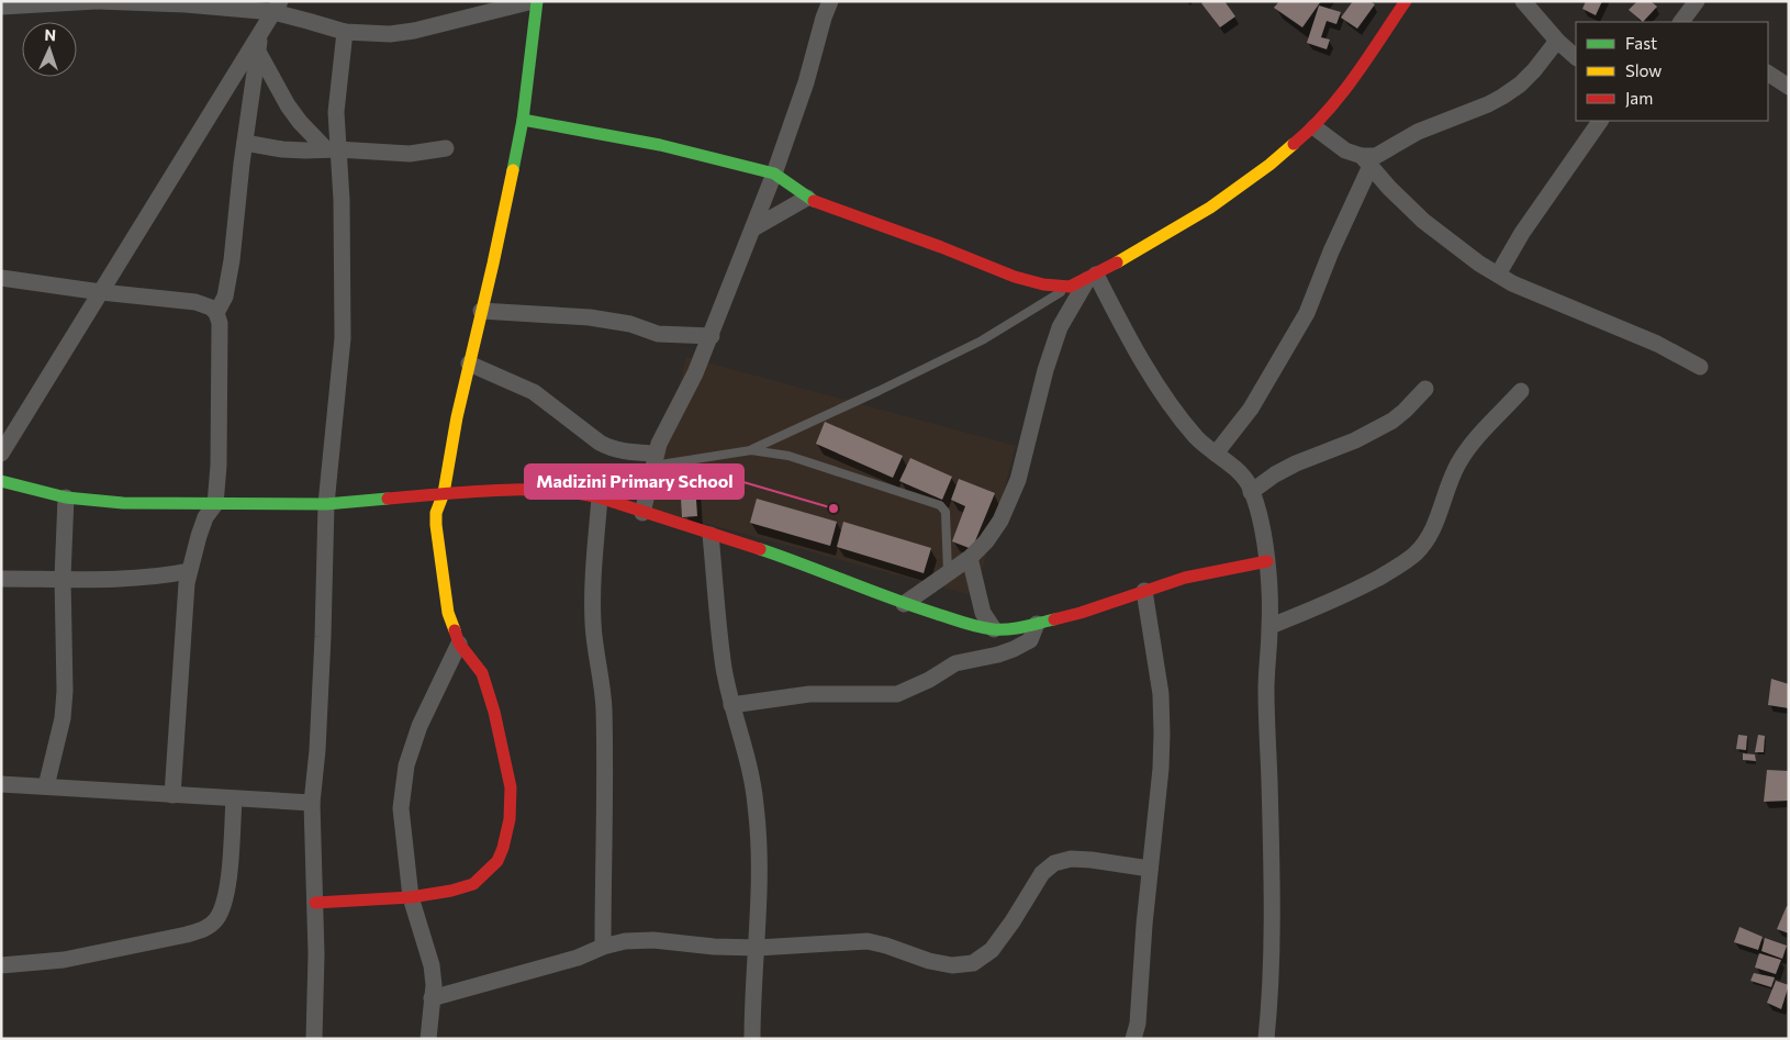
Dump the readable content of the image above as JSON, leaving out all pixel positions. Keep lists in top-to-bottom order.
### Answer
{
  "places": ["Madizini Primary School"],
  "legend": ["Fast", "Slow", "Jam"],
  "north": "top"
}
